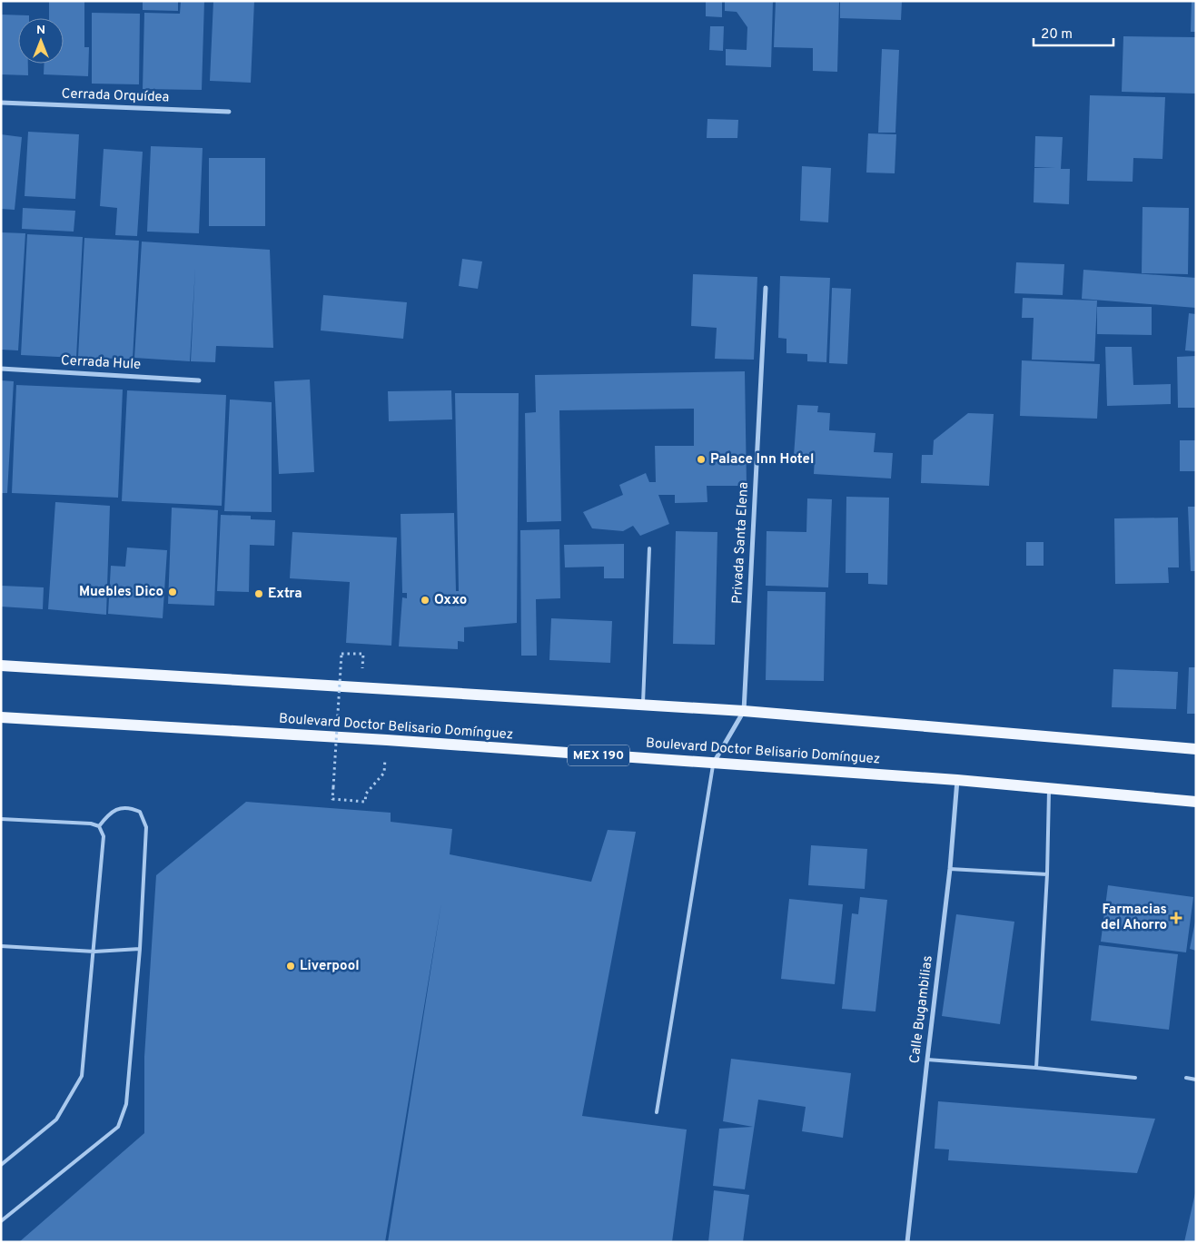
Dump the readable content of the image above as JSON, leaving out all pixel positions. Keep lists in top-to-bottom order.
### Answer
{
  "streets": {
    "main road": ["Boulevard Doctor Belisario Domínguez", "MEX 190"],
    "street": [
      "Cerrada Orquídea",
      "Cerrada Hule",
      "Privada Santa Elena",
      "Calle Bugambilias"
    ]
  },
  "crossings": [
    ["Privada Santa Elena", "Boulevard Doctor Belisario Domínguez"],
    ["Boulevard Doctor Belisario Domínguez", "Calle Bugambilias"]
  ],
  "places": {
    "other": [
      "Palace Inn Hotel",
      "Muebles Dico",
      "Extra",
      "Oxxo",
      "Liverpool"
    ],
    "health": ["Farmacias del Ahorro"]
  },
  "scale_bar": "20 m",
  "north": "top"
}
